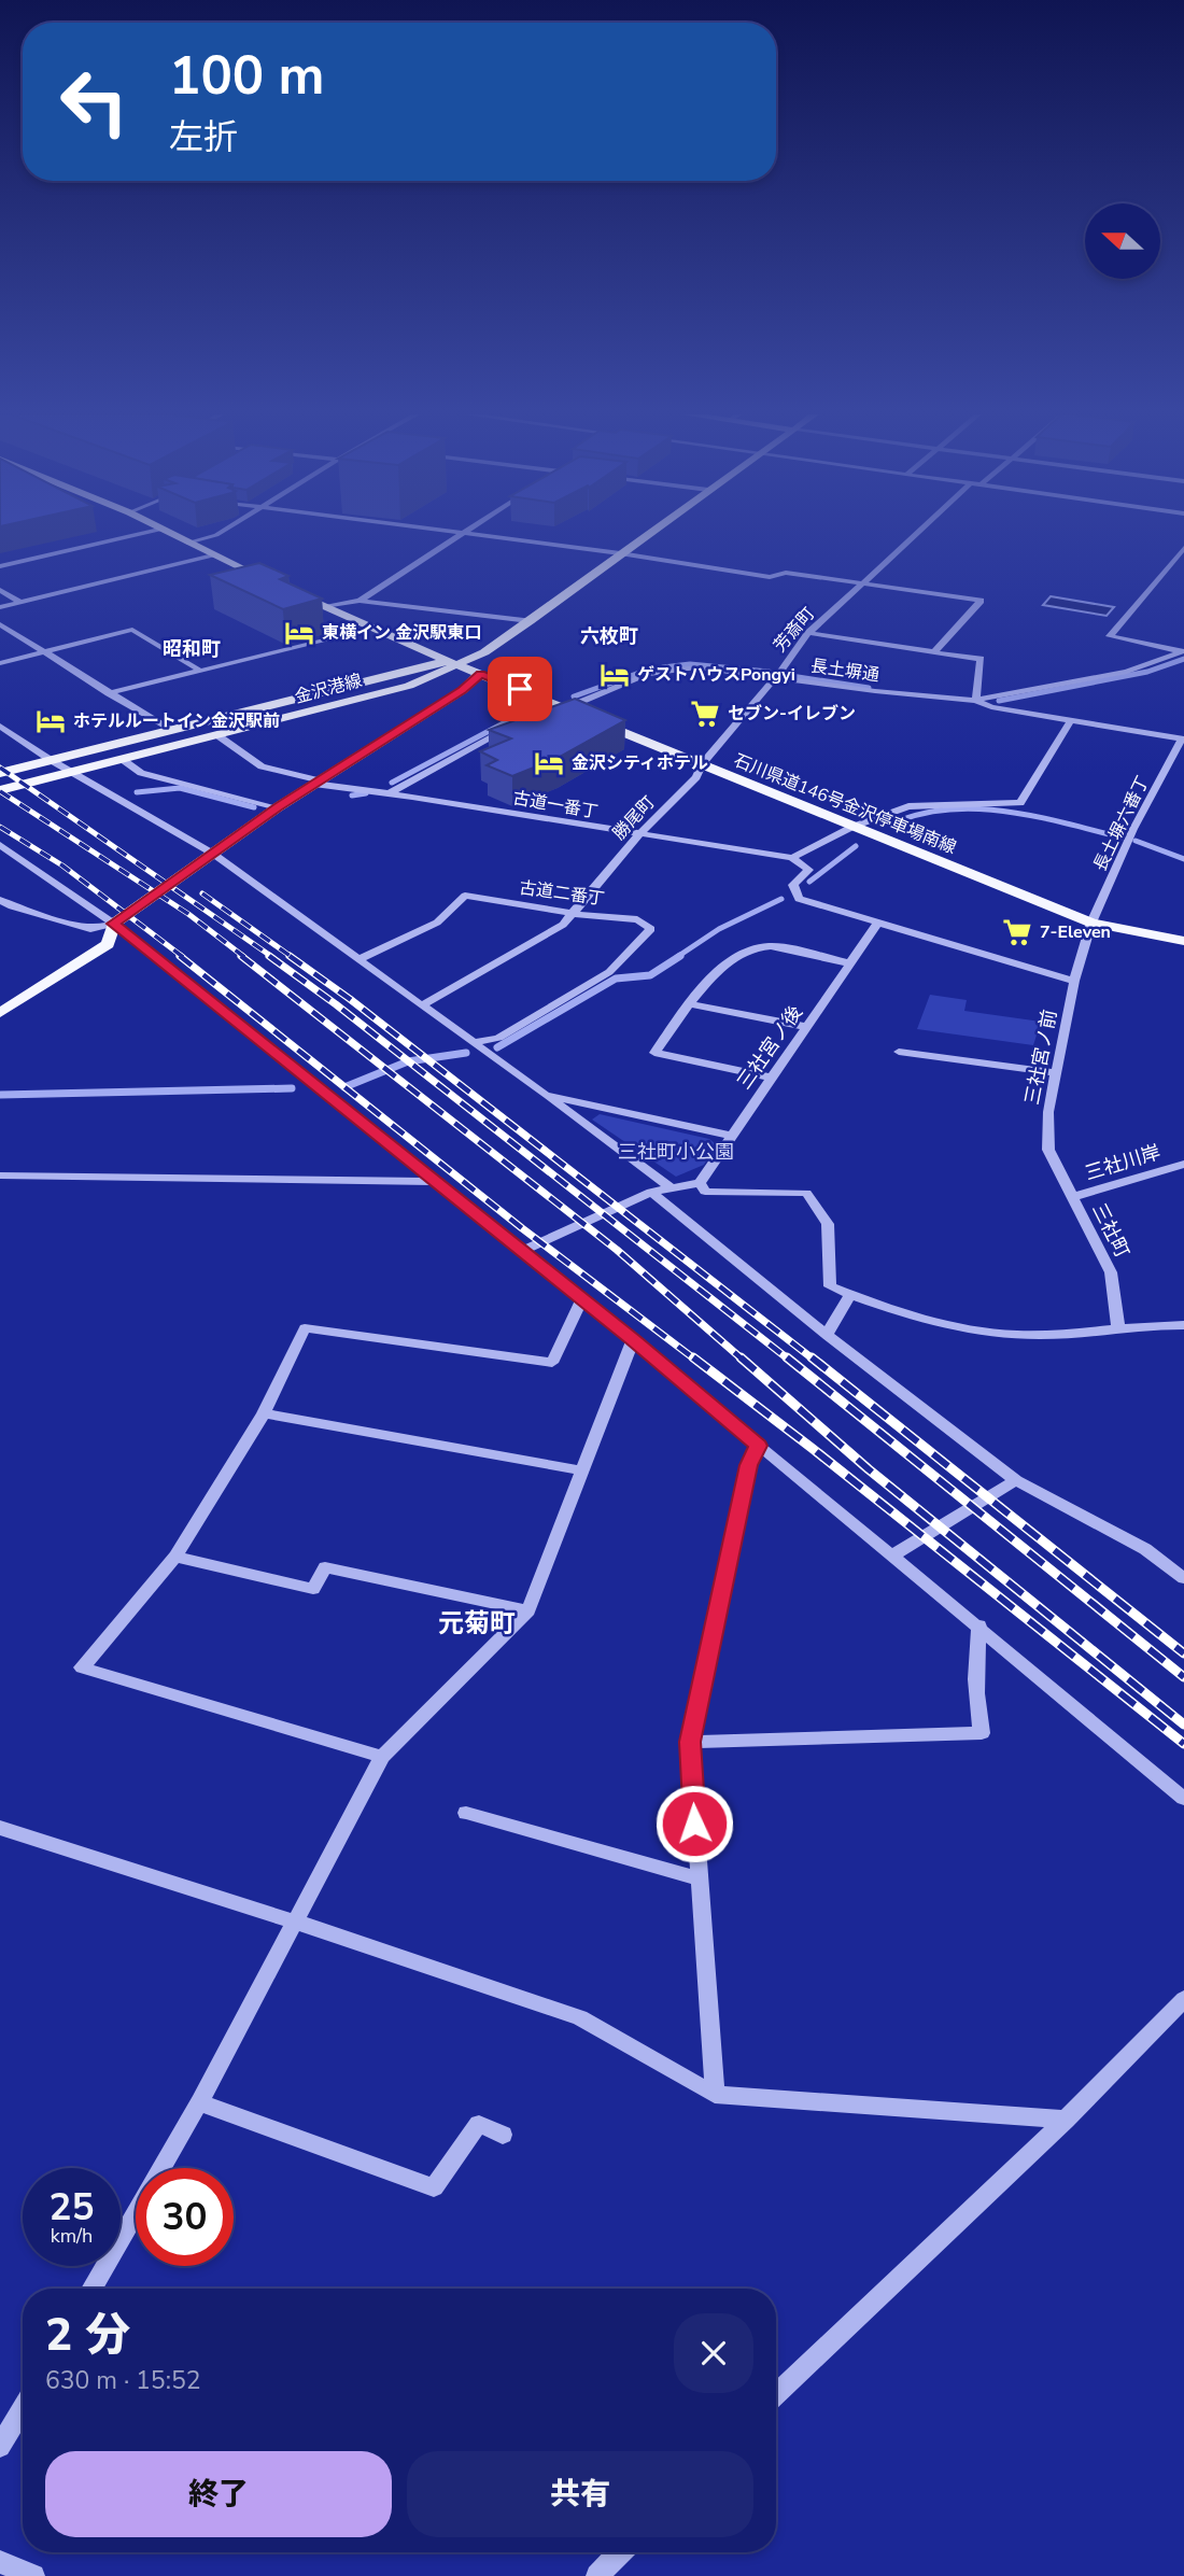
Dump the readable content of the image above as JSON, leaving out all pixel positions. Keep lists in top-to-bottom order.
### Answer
{
  "streets": {
    "main road": ["金沢港線", "石川県道146号金沢停車場南線"],
    "street": [
      "芳斎町",
      "長土塀通",
      "古道一番丁",
      "勝尾町",
      "長土塀六番丁",
      "古道二番丁",
      "三社宮ノ後",
      "三社宮ノ前",
      "三社川岸",
      "三社町"
    ]
  },
  "crossings": [
    ["芳斎町", "長土塀通"],
    ["芳斎町", "勝尾町"],
    ["長土塀通", "石川県道146号金沢停車場南線"],
    ["長土塀通", "勝尾町"],
    ["長土塀通", "長土塀六番丁"],
    ["金沢港線", "石川県道146号金沢停車場南線"],
    ["金沢港線", "古道一番丁"],
    ["石川県道146号金沢停車場南線", "勝尾町"],
    ["石川県道146号金沢停車場南線", "長土塀六番丁"],
    ["石川県道146号金沢停車場南線", "三社宮ノ前"],
    ["古道一番丁", "勝尾町"],
    ["勝尾町", "古道二番丁"],
    ["長土塀六番丁", "三社宮ノ前"],
    ["三社宮ノ前", "三社川岸"],
    ["三社宮ノ前", "三社町"],
    ["三社川岸", "三社町"]
  ],
  "districts": ["六枚町", "昭和町", "元菊町"],
  "parks": ["三社町小公園"],
  "places": {
    "hotel": [
      "東横イン 金沢駅東口",
      "ゲストハウスPongyi",
      "ホテルルートイン金沢駅前",
      "金沢シティホテル"
    ],
    "supermarket": ["セブン-イレブン", "7-Eleven"]
  },
  "north": "left",
  "page": {
    "turn": ["100 m", "左折"],
    "speed": "25 km/h",
    "limit": "30",
    "heading": ["2 分", "630 m · 15:52"],
    "buttons": ["終了", "共有"]
  }
}
